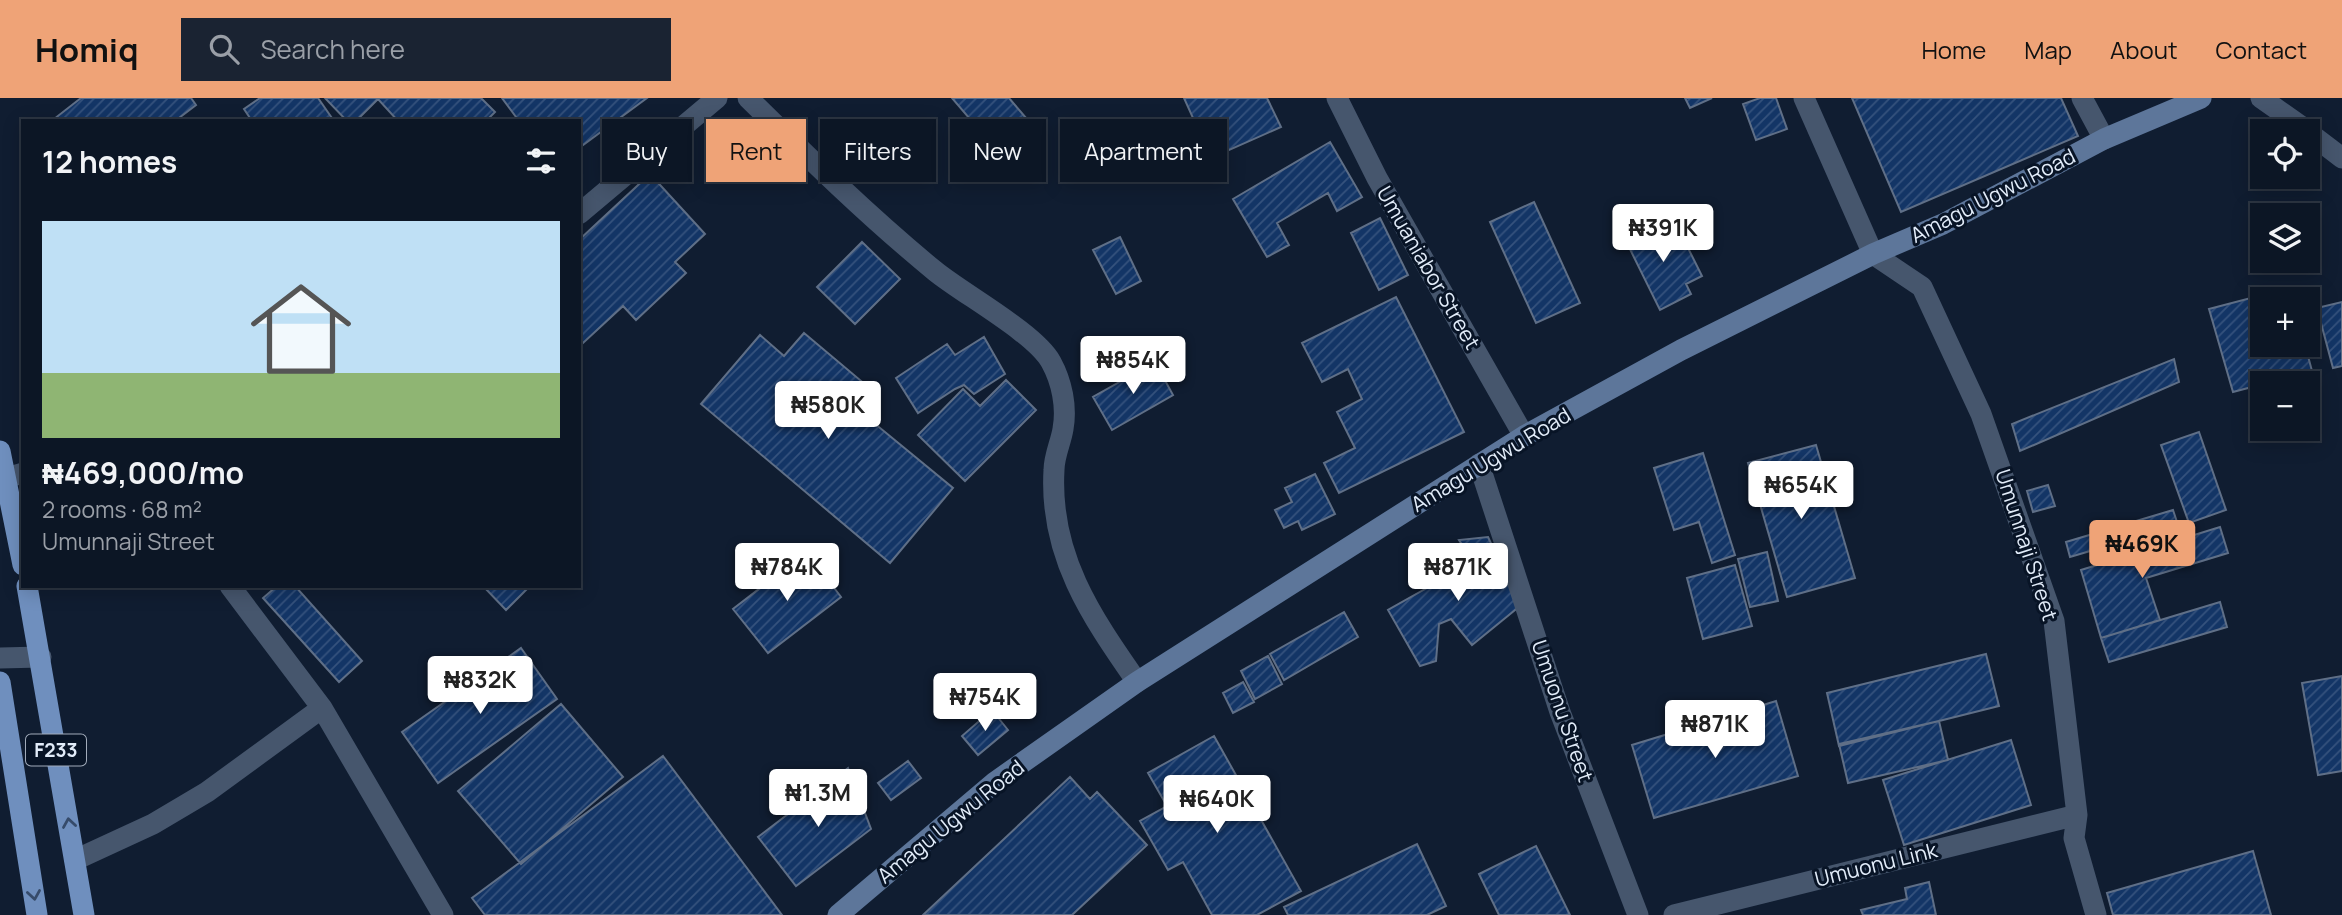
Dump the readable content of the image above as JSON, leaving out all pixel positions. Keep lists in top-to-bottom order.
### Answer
{
  "streets": {
    "main road": ["F233"],
    "street": [
      "Amagu Ugwu Road",
      "Umuaniabor Street",
      "Umunnaji Street",
      "Umuonu Street",
      "Umuonu Link"
    ]
  },
  "crossings": [
    ["Amagu Ugwu Road", "Umuaniabor Street"],
    ["Amagu Ugwu Road", "Umunnaji Street"],
    ["Amagu Ugwu Road", "Umuonu Street"],
    ["Umunnaji Street", "Umuonu Link"]
  ],
  "page": {
    "header": "Homiq",
    "search": "Search here",
    "nav": [
      "Home",
      "Map",
      "About",
      "Contact"
    ],
    "map_buttons": ["+", "−"],
    "chip": [
      "Buy",
      "Rent",
      "Filters",
      "New",
      "Apartment"
    ],
    "heading": "12 homes",
    "list": [
      {
        "name": "₦469,000/mo",
        "note": "2 rooms · 68 m² · Umunnaji Street"
      }
    ],
    "price": [
      "₦391K",
      "₦854K",
      "₦580K",
      "₦654K",
      "₦469K",
      "₦784K",
      "₦871K",
      "₦832K",
      "₦754K",
      "₦871K",
      "₦1.3M",
      "₦640K"
    ]
  }
}
